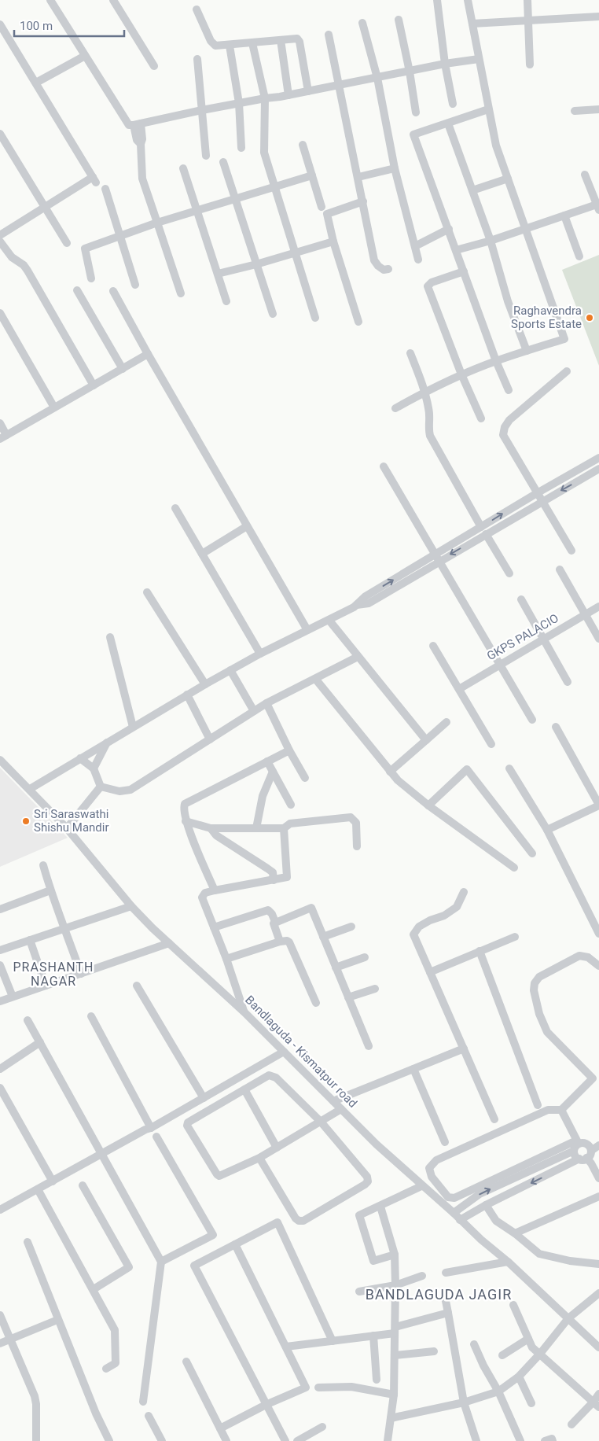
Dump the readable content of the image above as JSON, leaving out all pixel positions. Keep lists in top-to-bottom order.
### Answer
{
  "streets": {
    "street": ["GKPS PALACIO", "Bandlaguda - Kismatpur road"]
  },
  "districts": ["PRASHANTH NAGAR", "BANDLAGUDA JAGIR"],
  "places": ["Raghavendra Sports Estate", "Sri Saraswathi Shishu Mandir"],
  "scale_bar": "100 m"
}
